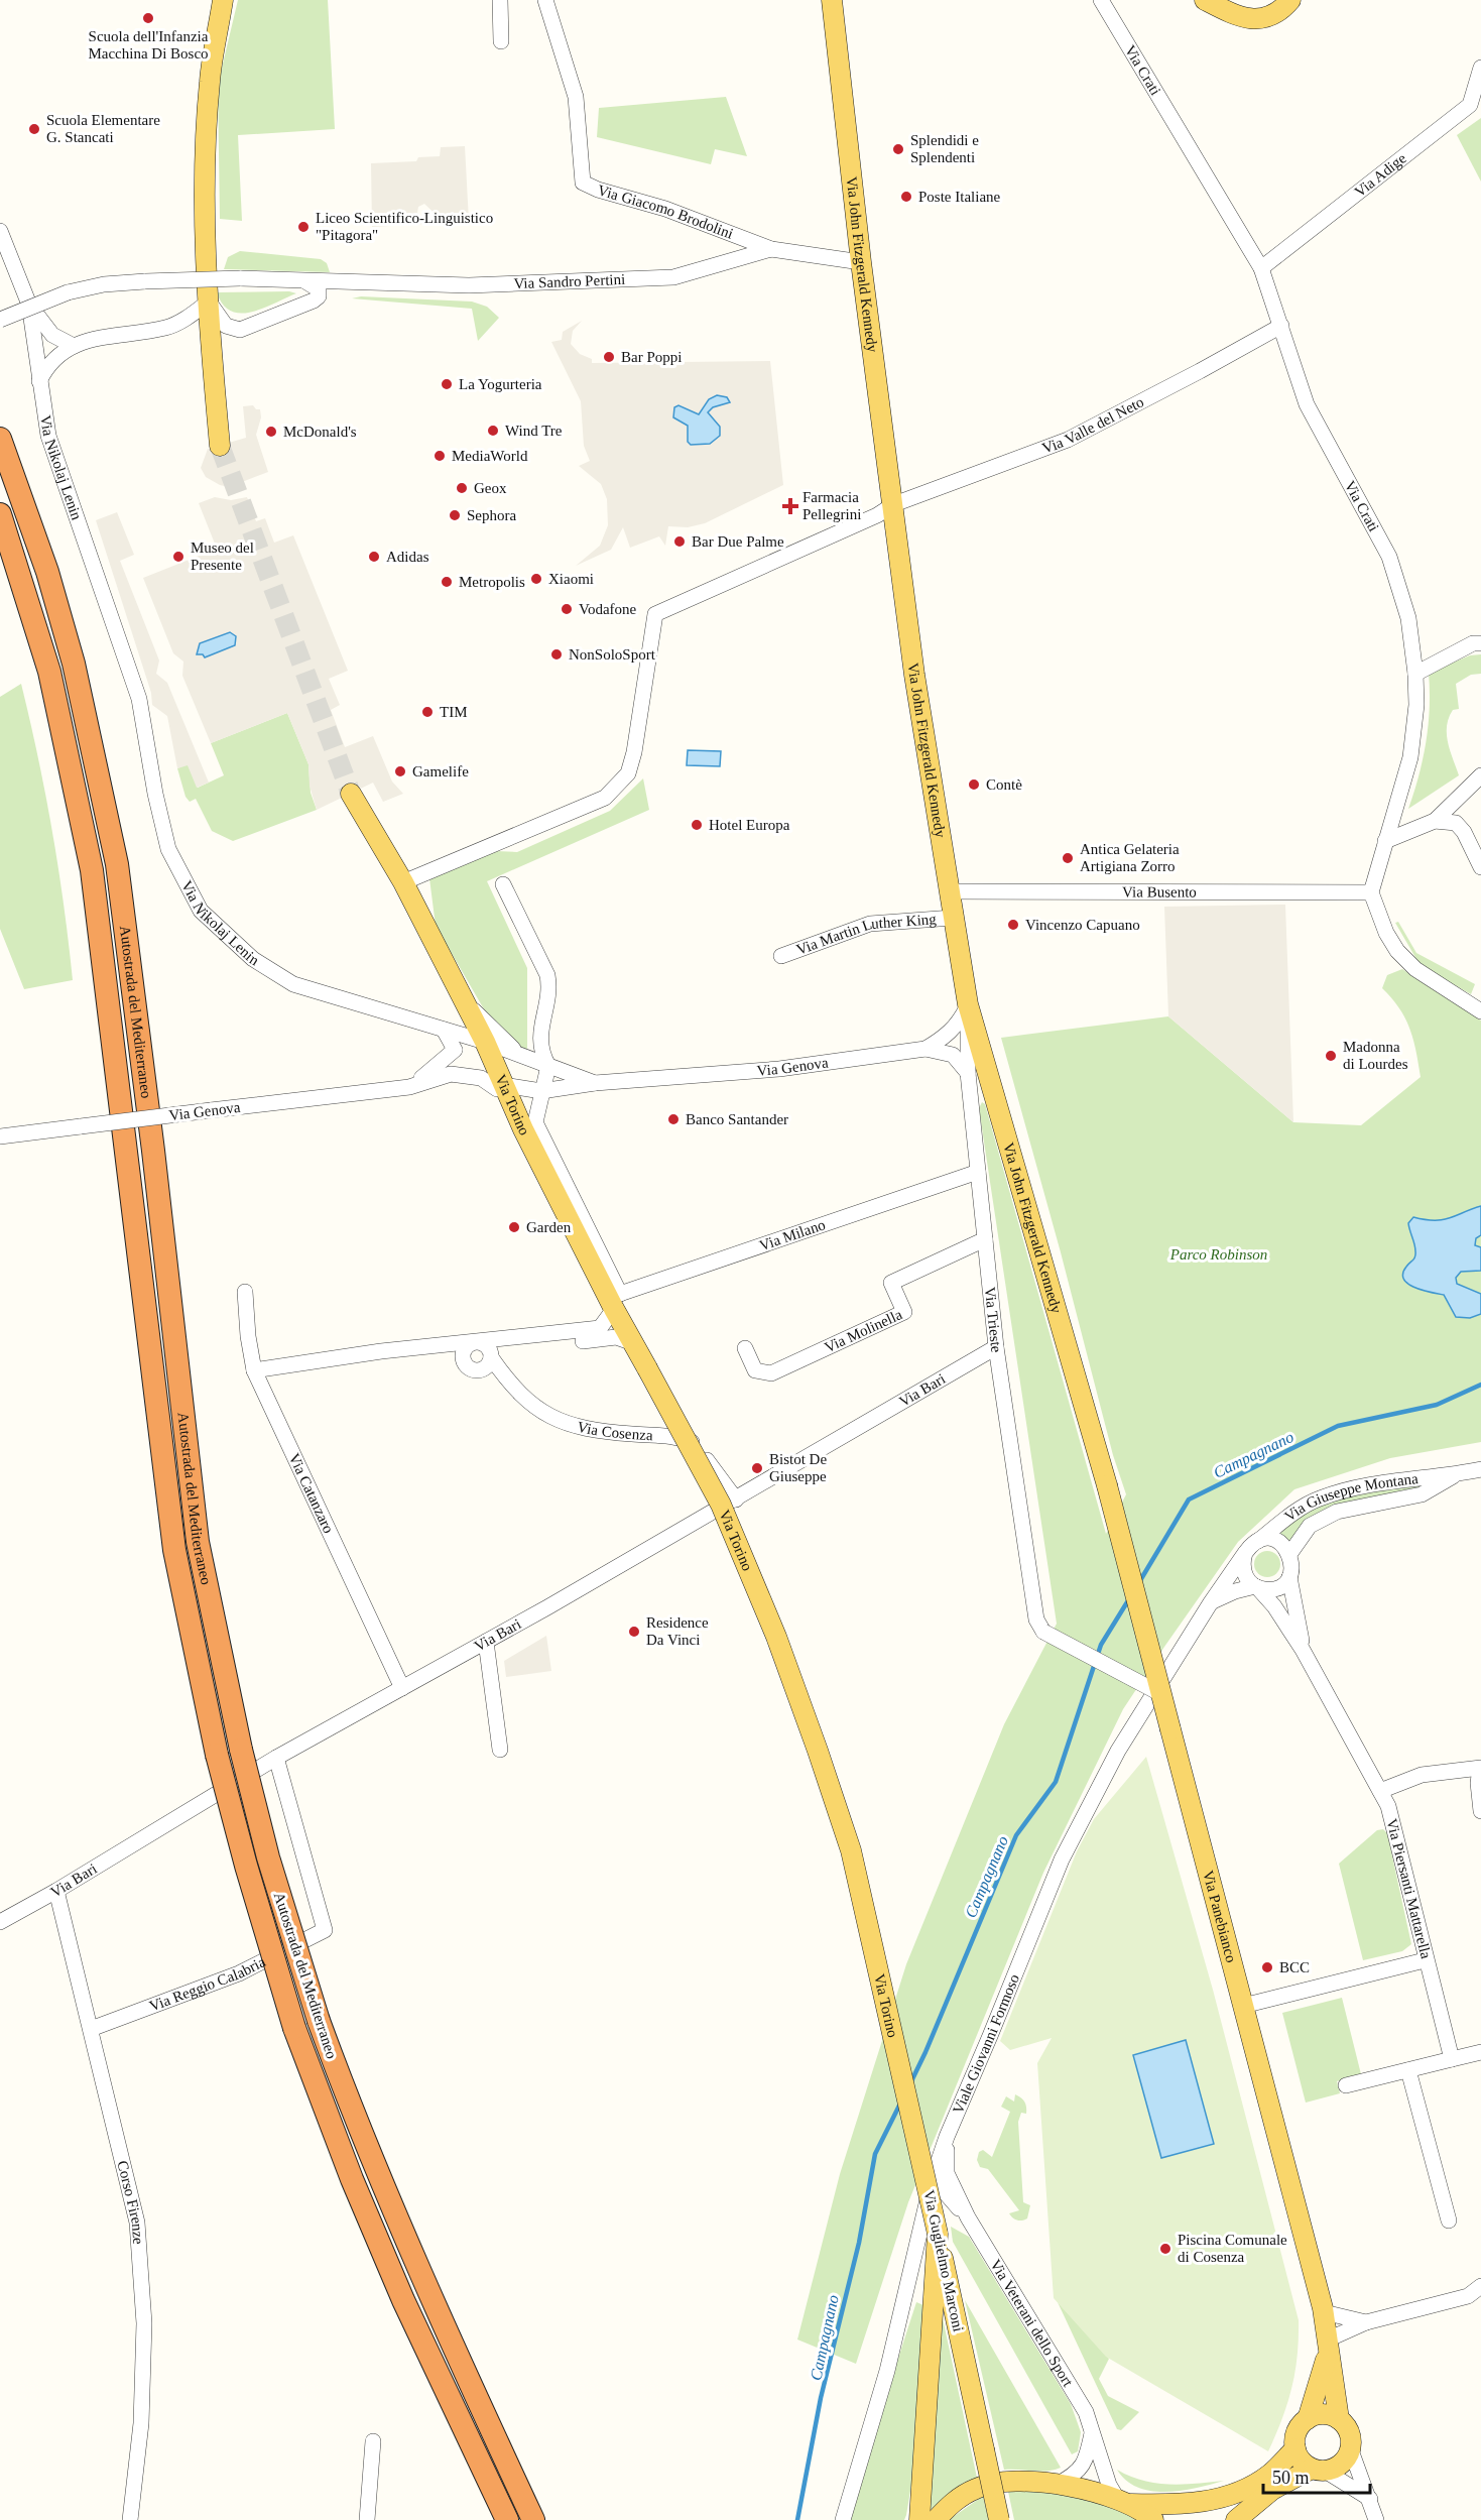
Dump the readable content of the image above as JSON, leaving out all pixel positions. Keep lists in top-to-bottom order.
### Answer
{
  "streets": {
    "highway": ["Autostrada del Mediterraneo"],
    "main road": [
      "Via John Fitzgerald Kennedy",
      "Via Torino",
      "Via Panebianco",
      "Via Guglielmo Marconi"
    ],
    "street": [
      "Via Crati",
      "Via Adige",
      "Via Giacomo Brodolini",
      "Via Sandro Pertini",
      "Via Valle del Neto",
      "Via Nikolaj Lenin",
      "Via Busento",
      "Via Martin Luther King",
      "Via Genova",
      "Via Milano",
      "Via Trieste",
      "Via Molinella",
      "Via Bari",
      "Via Cosenza",
      "Via Catanzaro",
      "Via Giuseppe Montana",
      "Via Piersanti Mattarella",
      "Via Reggio Calabria",
      "Viale Giovanni Formoso",
      "Corso Firenze",
      "Via Veterani dello Sport"
    ]
  },
  "crossings": [
    ["Via Crati", "Via Adige"],
    ["Via Crati", "Via Valle del Neto"],
    ["Via Crati", "Via Busento"],
    ["Via Giacomo Brodolini", "Via John Fitzgerald Kennedy"],
    ["Via Giacomo Brodolini", "Via Sandro Pertini"],
    ["Via John Fitzgerald Kennedy", "Via Valle del Neto"],
    ["Via John Fitzgerald Kennedy", "Via Busento"],
    ["Via John Fitzgerald Kennedy", "Via Martin Luther King"],
    ["Via John Fitzgerald Kennedy", "Via Genova"],
    ["Via John Fitzgerald Kennedy", "Via Trieste"],
    ["Via John Fitzgerald Kennedy", "Via Panebianco"],
    ["Via Nikolaj Lenin", "Via Genova"],
    ["Via Nikolaj Lenin", "Via Torino"],
    ["Via Genova", "Via Torino"],
    ["Via Genova", "Via Trieste"],
    ["Via Torino", "Via Milano"],
    ["Via Torino", "Via Guglielmo Marconi"],
    ["Via Milano", "Via Trieste"],
    ["Via Trieste", "Via Molinella"],
    ["Via Trieste", "Via Bari"],
    ["Via Trieste", "Via Panebianco"],
    ["Via Bari", "Via Cosenza"],
    ["Via Bari", "Via Catanzaro"],
    ["Via Bari", "Via Reggio Calabria"],
    ["Via Bari", "Corso Firenze"],
    ["Via Giuseppe Montana", "Via Piersanti Mattarella"],
    ["Via Giuseppe Montana", "Viale Giovanni Formoso"],
    ["Via Piersanti Mattarella", "Via Panebianco"],
    ["Via Piersanti Mattarella", "Viale Giovanni Formoso"],
    ["Via Reggio Calabria", "Corso Firenze"],
    ["Viale Giovanni Formoso", "Via Veterani dello Sport"]
  ],
  "water": ["Campagnano"],
  "parks": ["Parco Robinson"],
  "places": {
    "other": [
      "Scuola dell'Infanzia Macchina Di Bosco",
      "Scuola Elementare G. Stancati",
      "Splendidi e Splendenti",
      "Poste Italiane",
      "Liceo Scientifico-Linguistico \"Pitagora\"",
      "Bar Poppi",
      "La Yogurteria",
      "Wind Tre",
      "McDonald's",
      "MediaWorld",
      "Geox",
      "Sephora",
      "Bar Due Palme",
      "Museo del Presente",
      "Adidas",
      "Xiaomi",
      "Metropolis",
      "Vodafone",
      "NonSoloSport",
      "TIM",
      "Gamelife",
      "Contè",
      "Hotel Europa",
      "Antica Gelateria Artigiana Zorro",
      "Vincenzo Capuano",
      "Madonna di Lourdes",
      "Banco Santander",
      "Garden",
      "Bistot De Giuseppe",
      "Residence Da Vinci",
      "BCC",
      "Piscina Comunale di Cosenza"
    ],
    "health": ["Farmacia Pellegrini"]
  },
  "scale_bar": "50 m"
}
